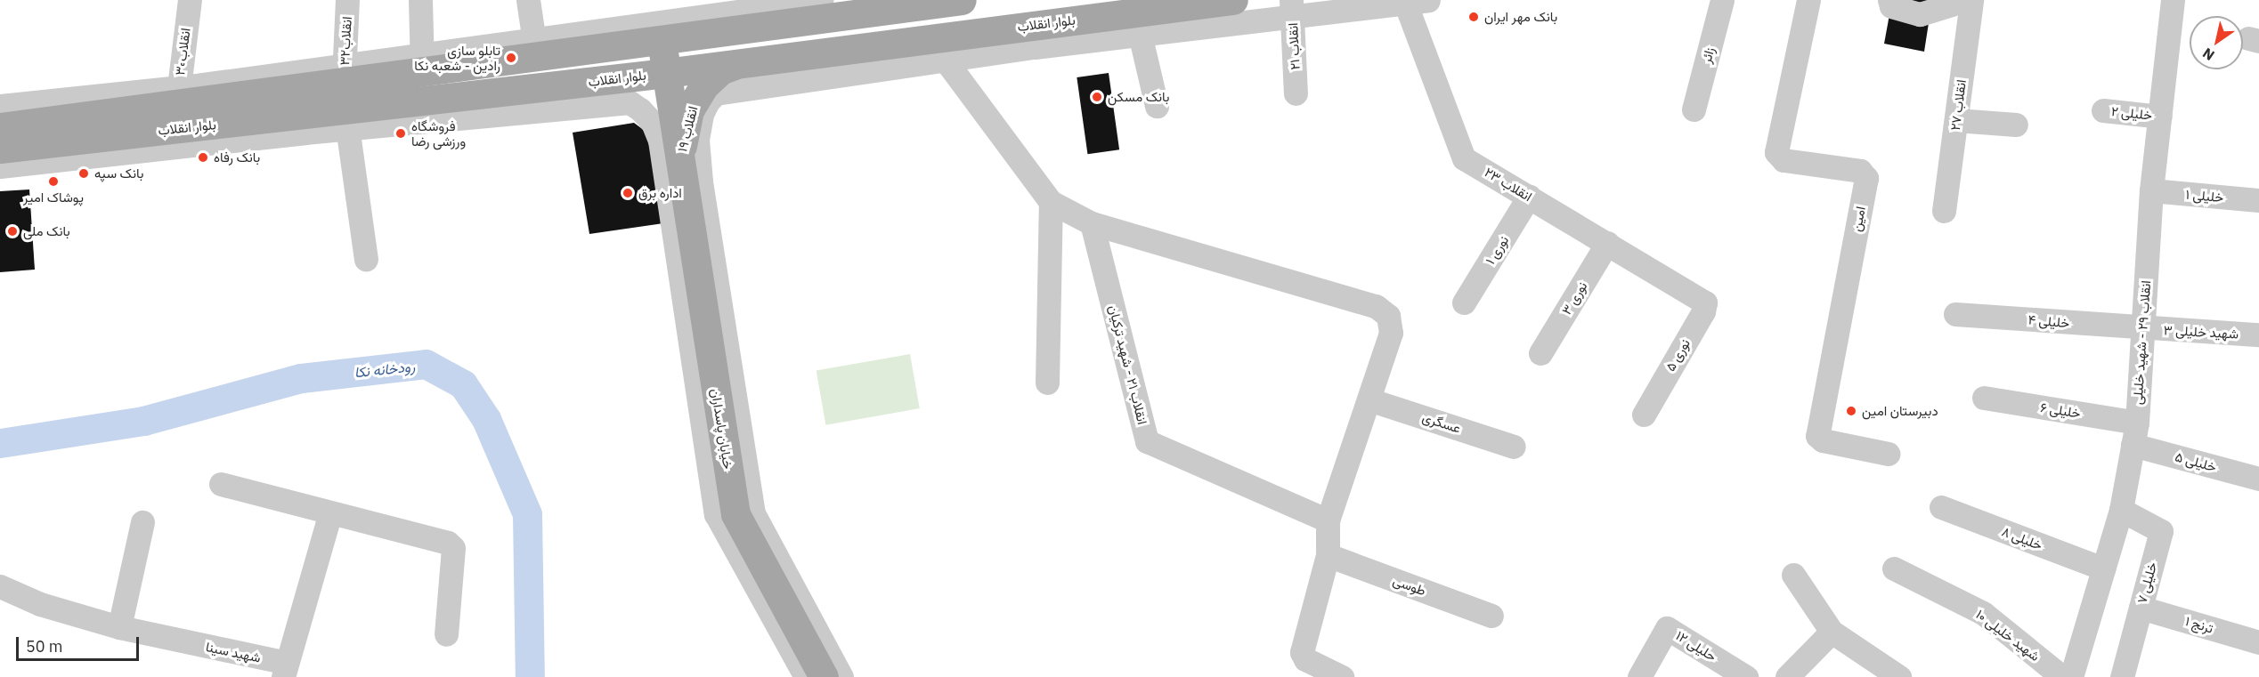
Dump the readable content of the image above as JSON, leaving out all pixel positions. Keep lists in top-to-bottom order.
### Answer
{
  "streets": {
    "main road": ["بلوار انقلاب", "انقلاب ۱۹", "خیابان پاسداران"],
    "street": [
      "انقلاب۳۲",
      "انقلاب ۲۱",
      "انقلاب۳۰",
      "زائر",
      "انقلاب ۲۷",
      "خلیلی ۲",
      "انقلاب ۲۳",
      "خلیلی ۱",
      "امین",
      "نوری ۱",
      "نوری ۳",
      "خلیلی ۴",
      "شهید خلیلی ۳",
      "انقلاب ۲۹ - شهید خلیلی",
      "نوری ۵",
      "انقلاب ۲۱ - شهید ترکیان",
      "خلیلی ۶",
      "عسگری",
      "خلیلی ۵",
      "خلیلی ۸",
      "خلیلی ۷",
      "طوسی",
      "ترنج ۱",
      "شهید خلیلی ۱۰",
      "حلیلی ۱۲",
      "شهید سینا"
    ]
  },
  "crossings": [
    ["بلوار انقلاب", "انقلاب۳۲"],
    ["بلوار انقلاب", "انقلاب۳۰"],
    ["بلوار انقلاب", "انقلاب ۱۹"],
    ["خلیلی ۲", "انقلاب ۲۹ - شهید خلیلی"],
    ["انقلاب ۱۹", "خیابان پاسداران"],
    ["انقلاب ۲۳", "نوری ۱"],
    ["انقلاب ۲۳", "نوری ۳"],
    ["انقلاب ۲۳", "نوری ۵"],
    ["خلیلی ۱", "انقلاب ۲۹ - شهید خلیلی"],
    ["خلیلی ۴", "شهید خلیلی ۳"],
    ["خلیلی ۴", "انقلاب ۲۹ - شهید خلیلی"],
    ["شهید خلیلی ۳", "انقلاب ۲۹ - شهید خلیلی"],
    ["انقلاب ۲۹ - شهید خلیلی", "خلیلی ۶"],
    ["انقلاب ۲۹ - شهید خلیلی", "خلیلی ۵"],
    ["انقلاب ۲۹ - شهید خلیلی", "خلیلی ۸"],
    ["انقلاب ۲۹ - شهید خلیلی", "خلیلی ۷"],
    ["خلیلی ۶", "خلیلی ۵"],
    ["خلیلی ۷", "ترنج ۱"]
  ],
  "water": ["رودخانه نکا"],
  "places": [
    "بانک مهر ایران",
    "تابلو سازی رادین - شعبه نکا",
    "بانک مسکن",
    "فروشگاه ورزشی رضا",
    "بانک رفاه",
    "بانک سپه",
    "پوشاک امیر",
    "اداره برق",
    "بانک ملی",
    "دبیرستان امین"
  ],
  "scale_bar": "50 m",
  "north": "bottom left"
}
